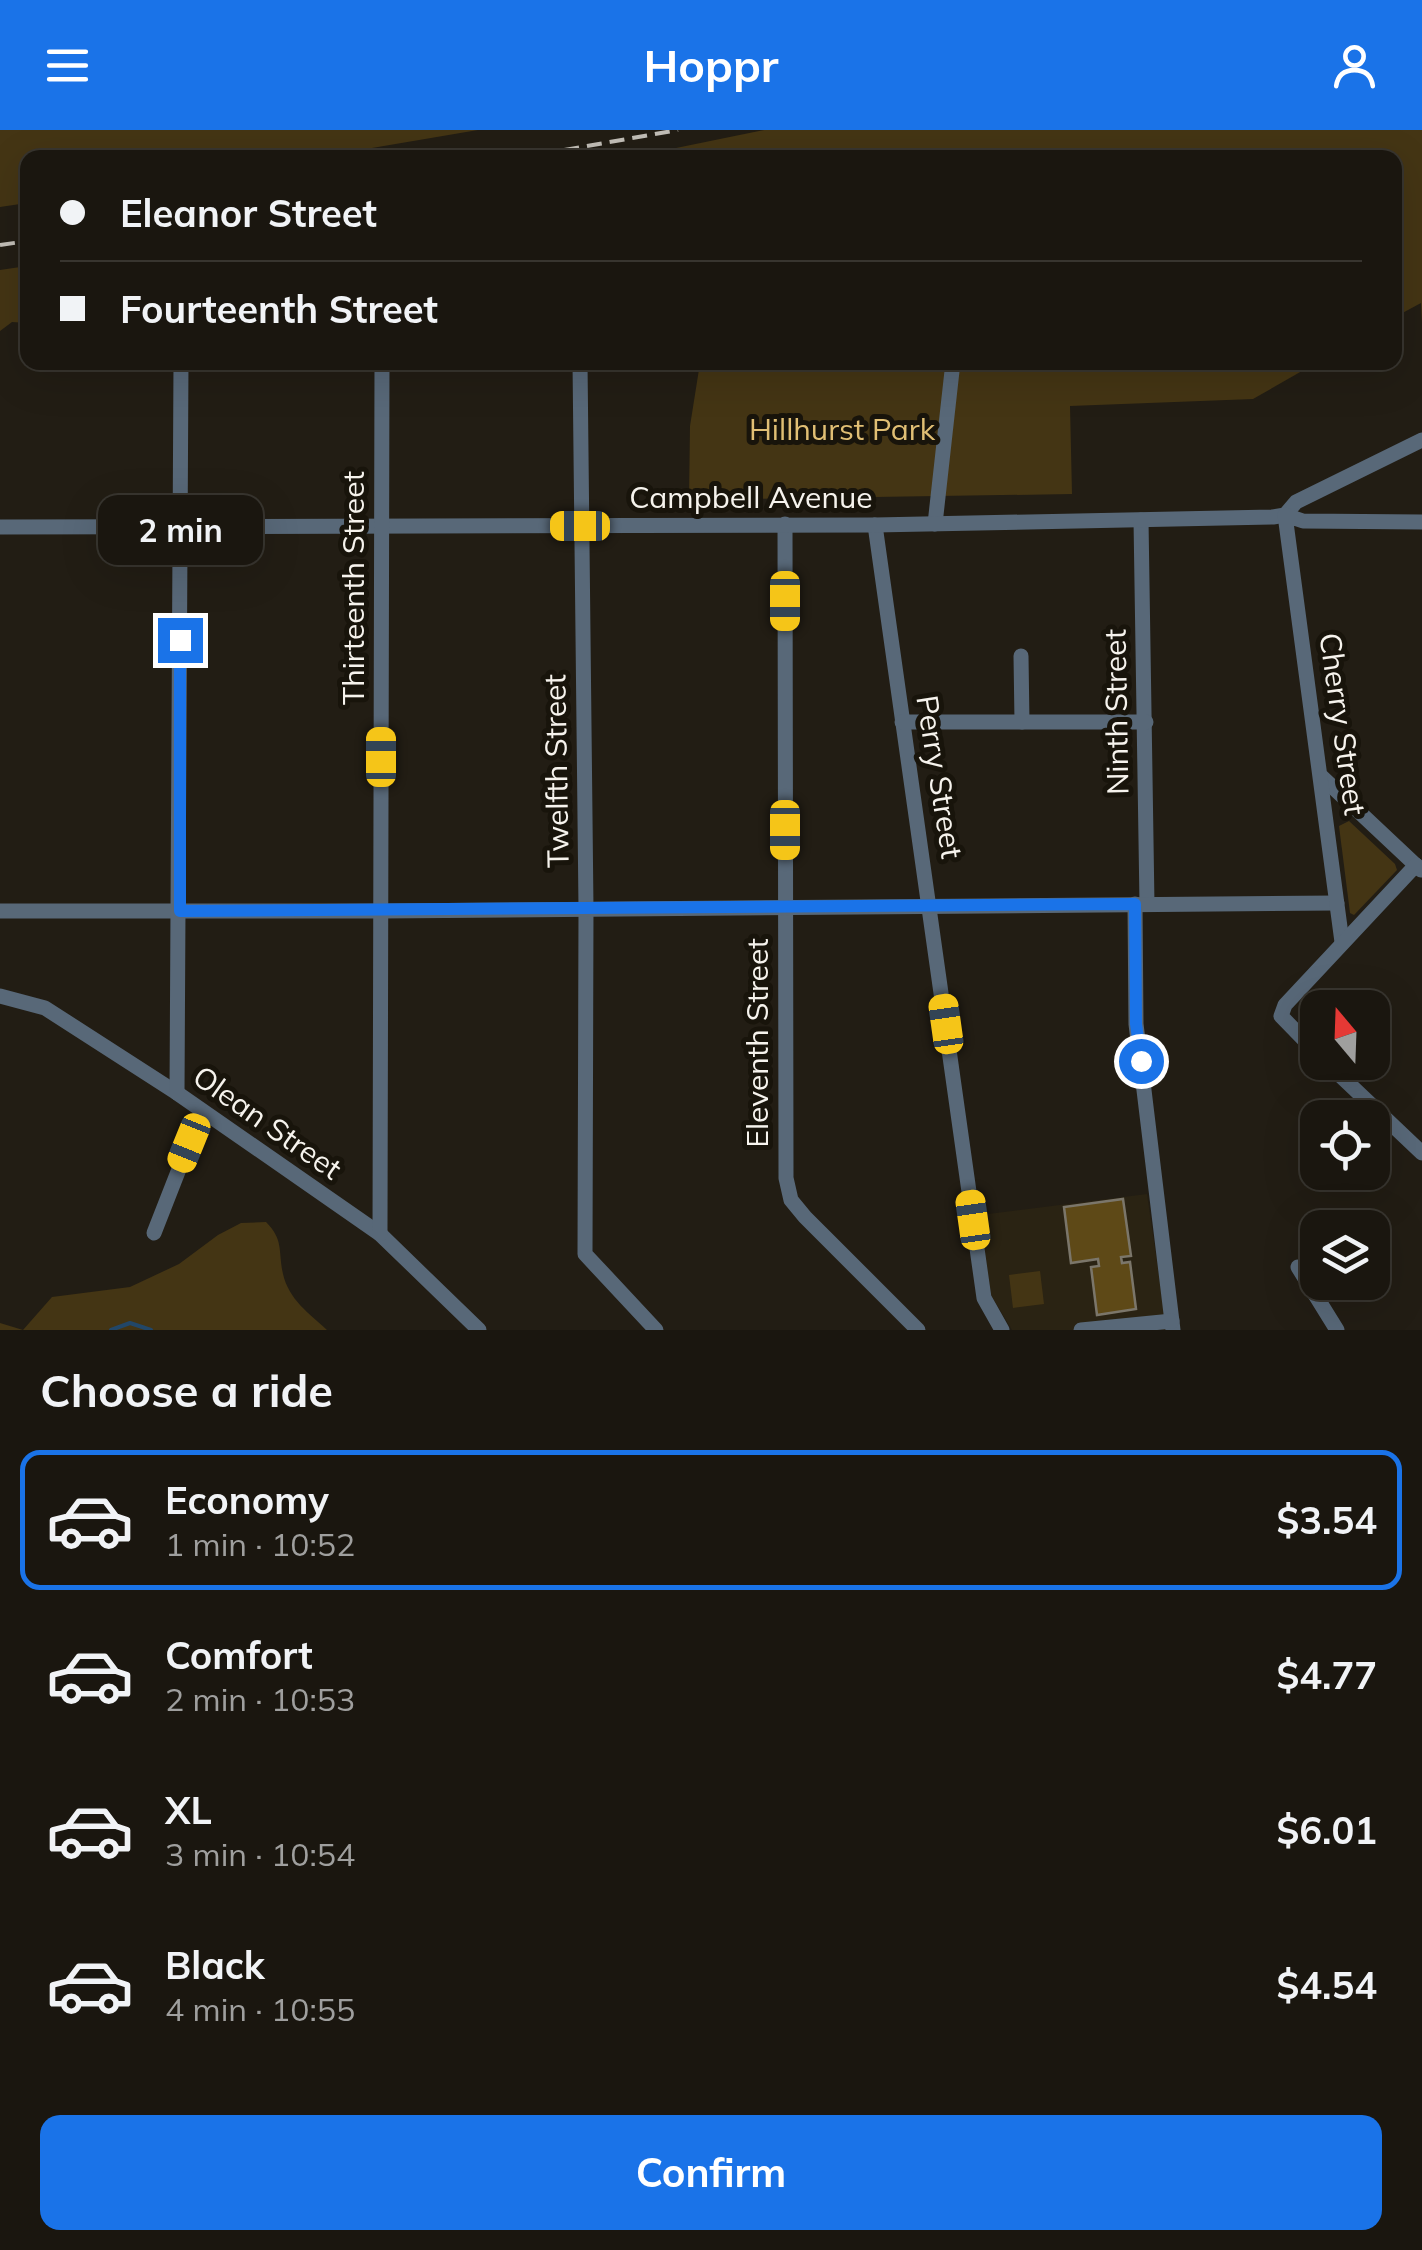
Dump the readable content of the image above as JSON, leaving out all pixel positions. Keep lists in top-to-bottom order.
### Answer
{
  "streets": {
    "street": [
      "Campbell Avenue",
      "Thirteenth Street",
      "Ninth Street",
      "Cherry Street",
      "Twelfth Street",
      "Perry Street",
      "Eleventh Street",
      "Olean Street"
    ]
  },
  "crossings": [
    ["Campbell Avenue", "Thirteenth Street"],
    ["Campbell Avenue", "Ninth Street"],
    ["Campbell Avenue", "Cherry Street"],
    ["Campbell Avenue", "Twelfth Street"],
    ["Campbell Avenue", "Perry Street"],
    ["Campbell Avenue", "Eleventh Street"],
    ["Thirteenth Street", "Olean Street"]
  ],
  "parks": ["Hillhurst Park"],
  "north": "top",
  "page": {
    "header": "Hoppr",
    "banner": ["Eleanor Street", "Fourteenth Street"],
    "bubble": "2 min",
    "heading": "Choose a ride",
    "list": [
      {
        "name": "Economy",
        "note": "1 min · 10:52",
        "value": "$3.54"
      },
      {
        "name": "Comfort",
        "note": "2 min · 10:53",
        "value": "$4.77"
      },
      {
        "name": "XL",
        "note": "3 min · 10:54",
        "value": "$6.01"
      },
      {
        "name": "Black",
        "note": "4 min · 10:55",
        "value": "$4.54"
      }
    ],
    "buttons": "Confirm"
  }
}
